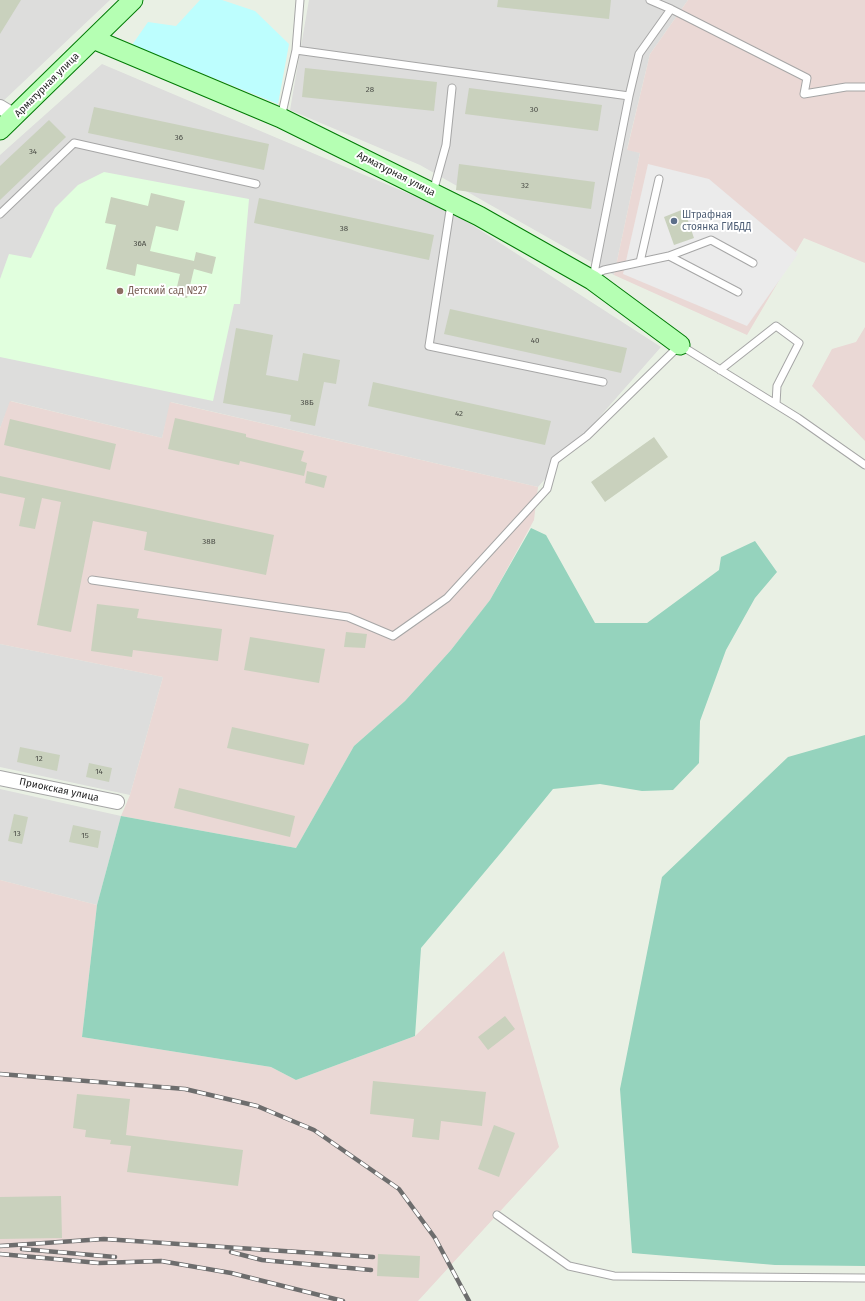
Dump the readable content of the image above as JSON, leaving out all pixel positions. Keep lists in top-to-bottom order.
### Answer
{
  "streets": {
    "street": ["Арматурная улица", "Приокская улица"]
  },
  "places": ["Штрафная стоянка ГИБДД", "Детский сад №27"],
  "house_numbers": [
    "28",
    "30",
    "36",
    "34",
    "32",
    "38",
    "36А",
    "40",
    "38Б",
    "42",
    "38В",
    "12",
    "14",
    "13",
    "15"
  ]
}
